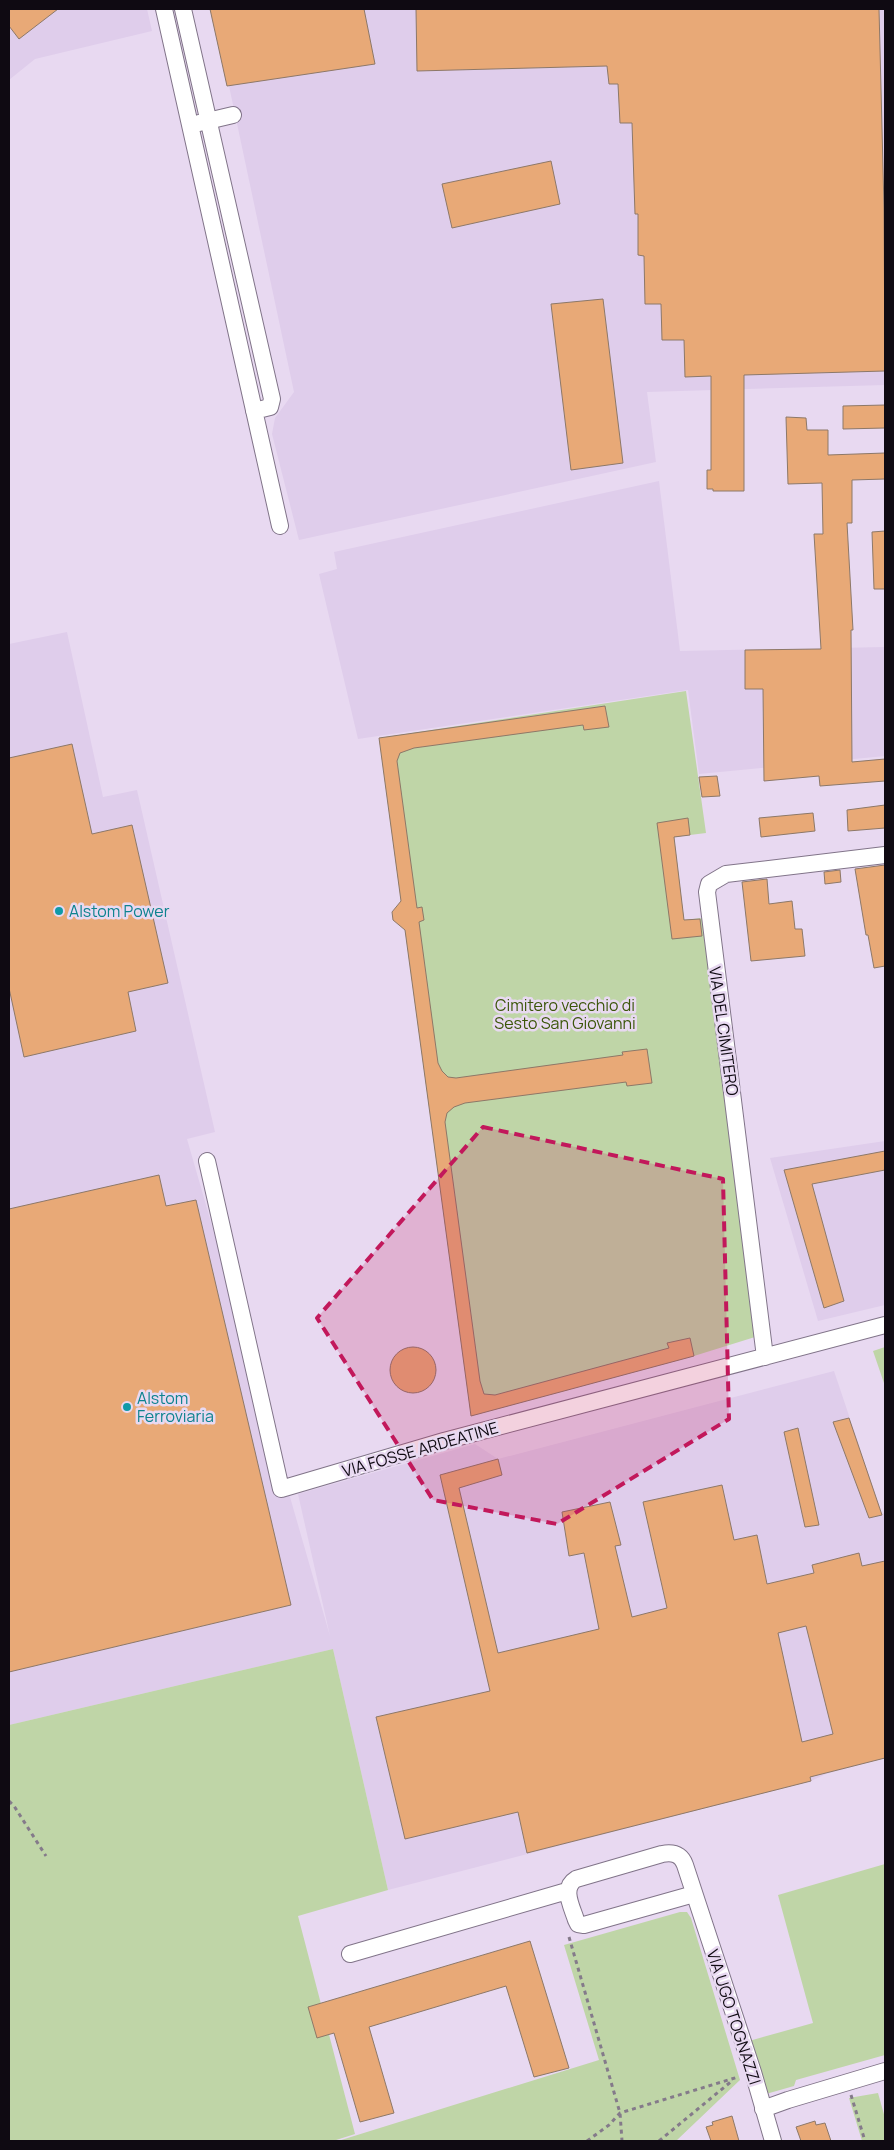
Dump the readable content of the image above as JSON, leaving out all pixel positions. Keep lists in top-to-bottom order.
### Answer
{
  "streets": {
    "street": ["VIA DEL CIMITERO", "VIA FOSSE ARDEATINE", "VIA UGO TOGNAZZI"]
  },
  "crossings": [
    ["VIA DEL CIMITERO", "VIA FOSSE ARDEATINE"]
  ],
  "parks": ["Cimitero vecchio di Sesto San Giovanni"],
  "places": ["Alstom Power", "Alstom Ferroviaria"]
}
